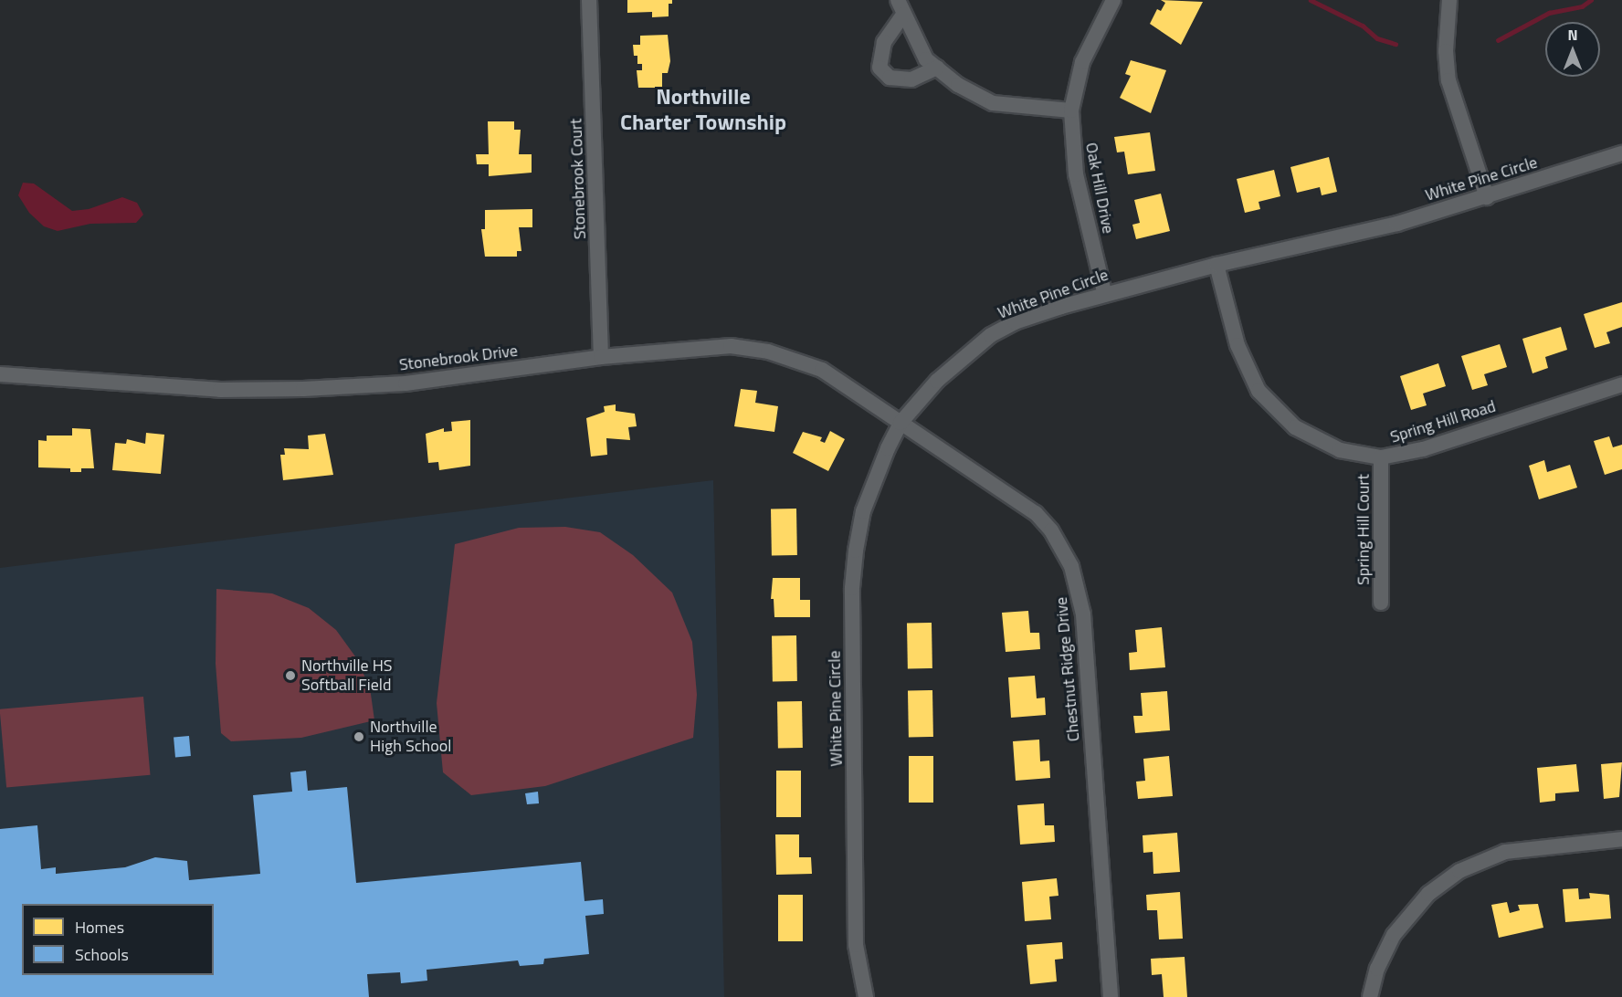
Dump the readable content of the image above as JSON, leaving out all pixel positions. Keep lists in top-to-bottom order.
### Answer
{
  "streets": {
    "street": [
      "Stonebrook Court",
      "White Pine Circle",
      "Oak Hill Drive",
      "Stonebrook Drive",
      "Spring Hill Road",
      "Spring Hill Court",
      "Chestnut Ridge Drive"
    ]
  },
  "crossings": [
    ["Stonebrook Court", "Stonebrook Drive"],
    ["White Pine Circle", "Oak Hill Drive"],
    ["White Pine Circle", "Stonebrook Drive"],
    ["White Pine Circle", "Spring Hill Road"],
    ["White Pine Circle", "Chestnut Ridge Drive"],
    ["Stonebrook Drive", "Chestnut Ridge Drive"],
    ["Spring Hill Road", "Spring Hill Court"]
  ],
  "districts": ["Northville Charter Township"],
  "places": ["Northville HS Softball Field", "Northville High School"],
  "legend": ["Homes", "Schools"],
  "north": "top"
}
